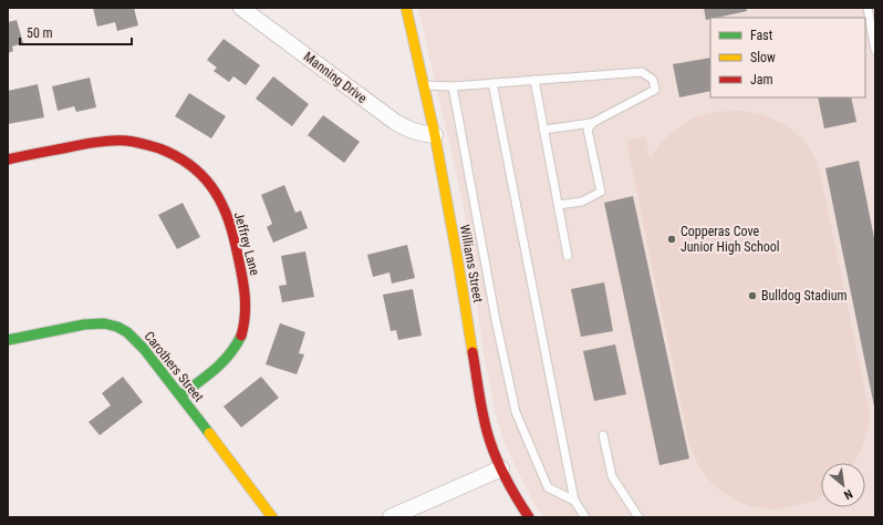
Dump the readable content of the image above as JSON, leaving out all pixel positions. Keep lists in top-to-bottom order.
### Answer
{
  "streets": {
    "street": [
      "Manning Drive",
      "Jeffrey Lane",
      "Williams Street",
      "Carothers Street"
    ]
  },
  "crossings": [
    ["Manning Drive", "Williams Street"],
    ["Jeffrey Lane", "Carothers Street"]
  ],
  "places": ["Copperas Cove Junior High School", "Bulldog Stadium"],
  "legend": ["Fast", "Slow", "Jam"],
  "scale_bar": "50 m",
  "north": "bottom right"
}
